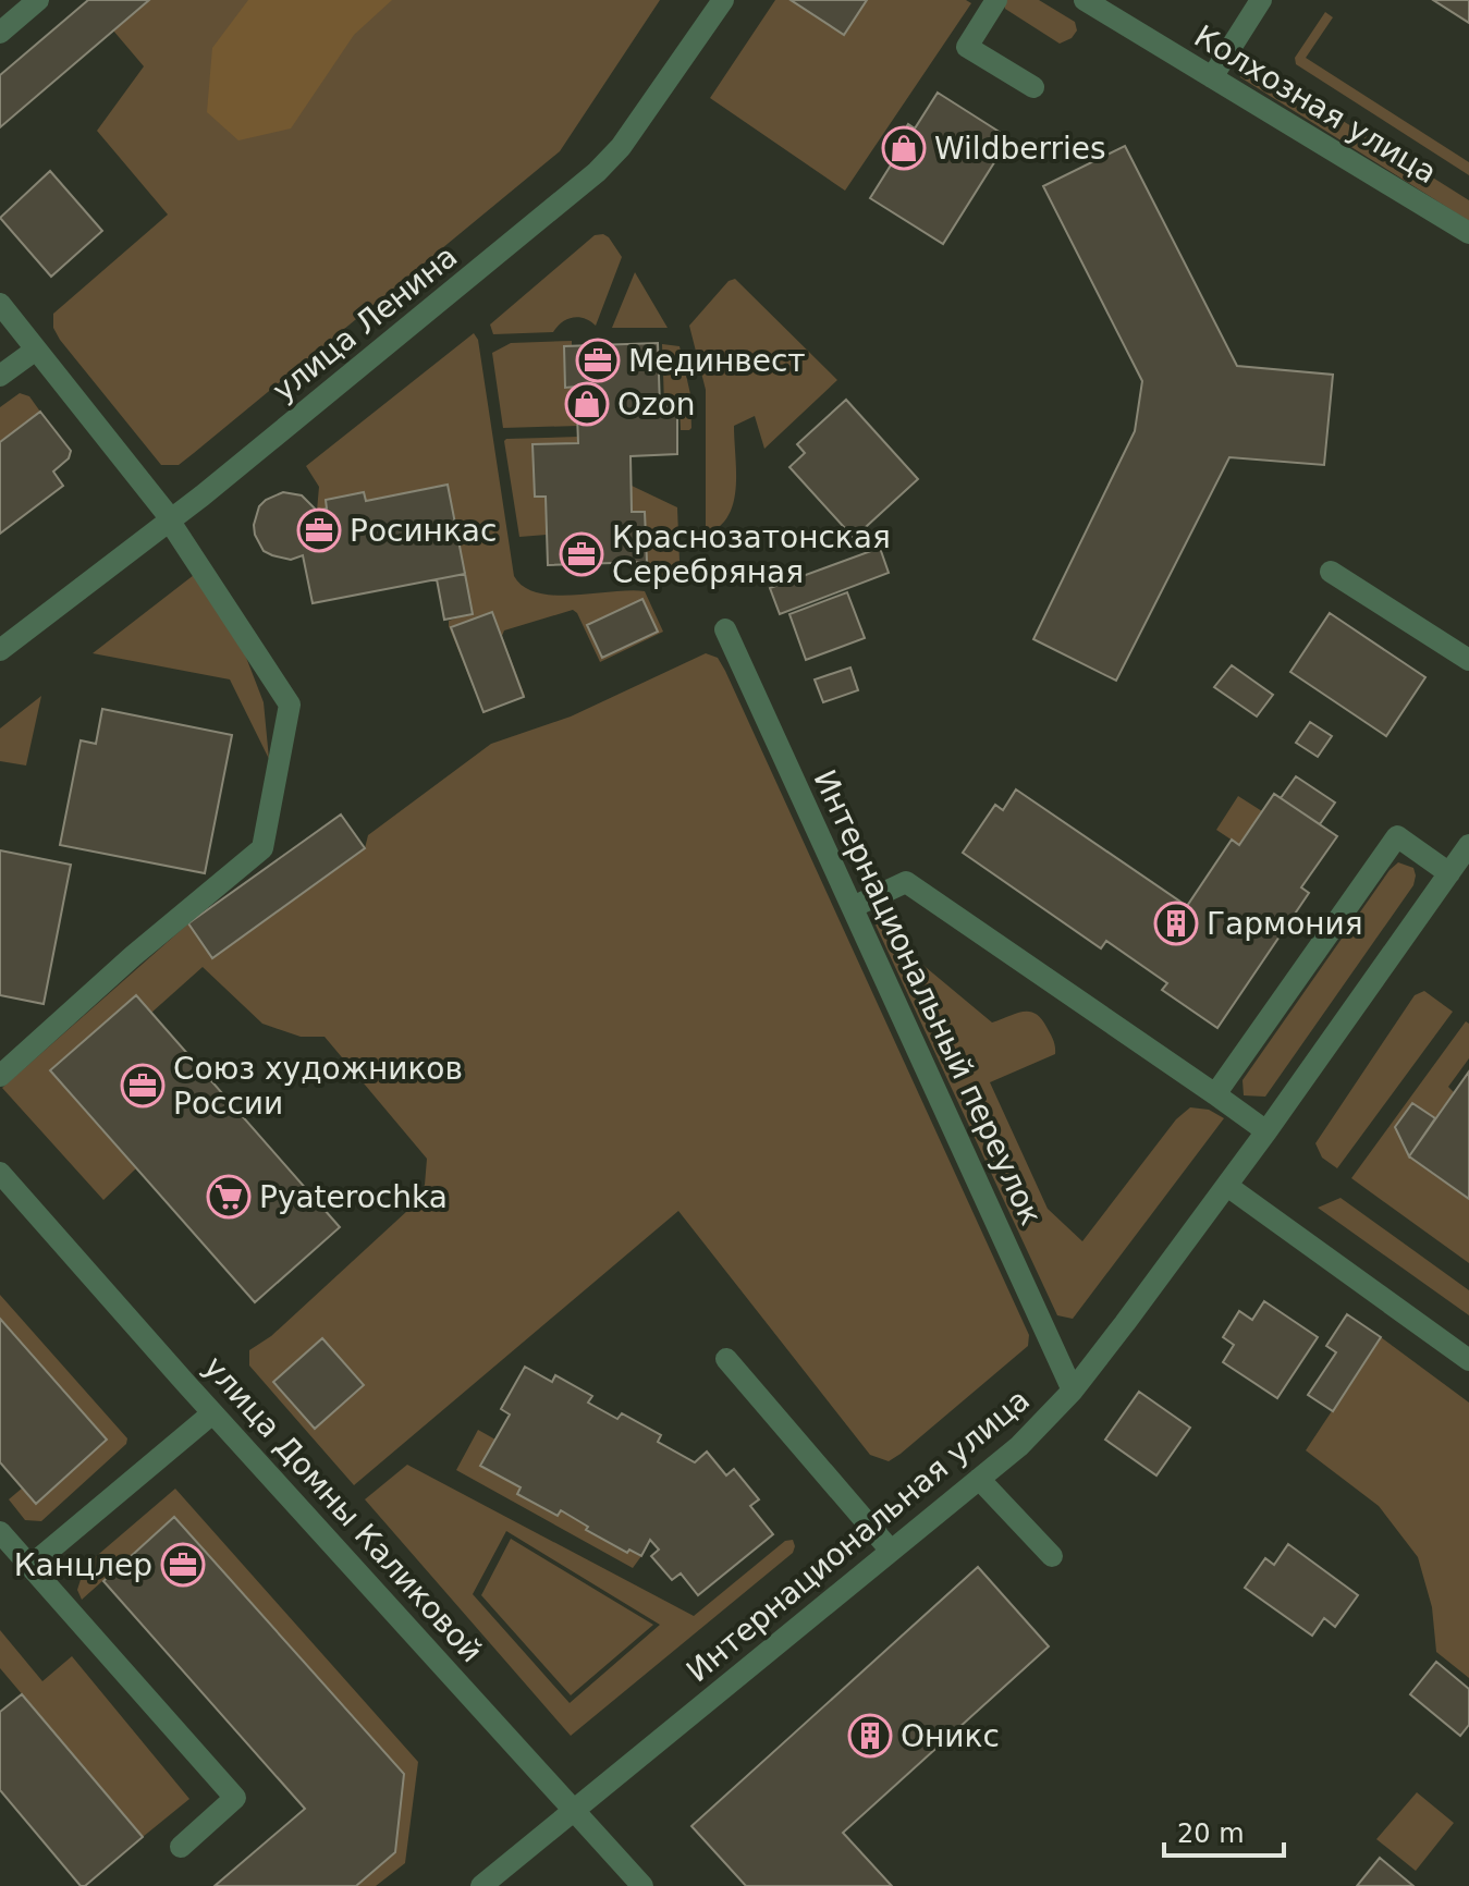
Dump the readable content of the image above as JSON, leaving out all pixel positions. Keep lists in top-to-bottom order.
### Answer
{
  "streets": {
    "street": [
      "Колхозная улица",
      "улица Ленина",
      "Интернациональный переулок",
      "улица Домны Каликовой",
      "Интернациональная улица"
    ]
  },
  "crossings": [
    ["Интернациональный переулок", "Интернациональная улица"],
    ["улица Домны Каликовой", "Интернациональная улица"]
  ],
  "places": {
    "shop": ["Wildberries", "Ozon"],
    "office": [
      "Мединвест",
      "Росинкас",
      "Краснозатонская Серебряная",
      "Союз художников России",
      "Канцлер"
    ],
    "building": ["Гармония", "Оникс"],
    "supermarket": ["Pyaterochka"]
  },
  "scale_bar": "20 m"
}
